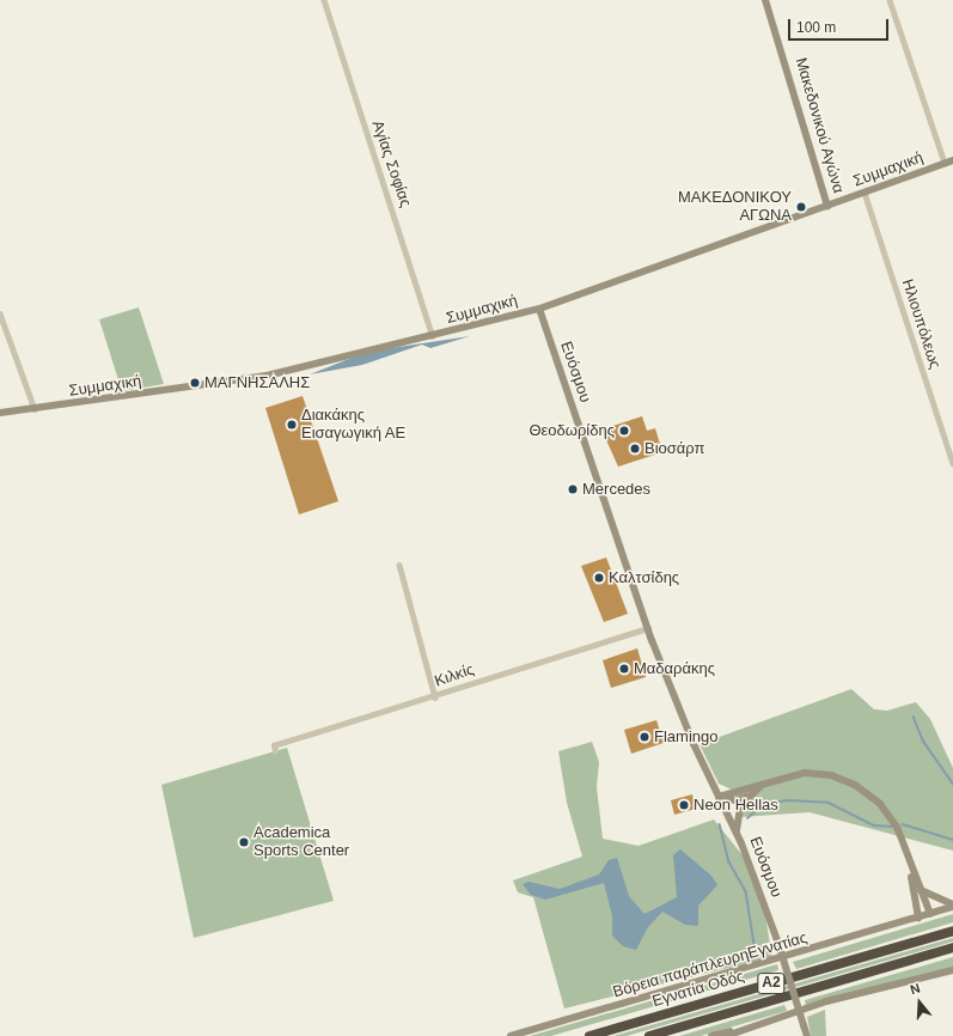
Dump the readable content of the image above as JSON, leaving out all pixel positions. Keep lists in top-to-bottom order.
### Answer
{
  "streets": {
    "highway": ["Α2", "Εγνατία Οδός"],
    "street": [
      "Μακεδονικού Αγώνα",
      "Αγίας Σοφίας",
      "Συμμαχική",
      "Ηλιουπόλεως",
      "Ευόσμου",
      "Κιλκίς",
      "Βόρεια παράπλευρηΕγνατίας"
    ]
  },
  "crossings": [
    ["Μακεδονικού Αγώνα", "Συμμαχική"],
    ["Αγίας Σοφίας", "Συμμαχική"],
    ["Συμμαχική", "Ηλιουπόλεως"],
    ["Συμμαχική", "Ευόσμου"],
    ["Ευόσμου", "Κιλκίς"]
  ],
  "places": [
    "ΜΑΚΕΔΟΝΙΚΟΥ ΑΓΩΝΑ",
    "ΜΑΓΝΗΣΑΛΗΣ",
    "Διακάκης Εισαγωγική ΑΕ",
    "Θεοδωρίδης",
    "Βιοσάρπ",
    "Mercedes",
    "Καλτσίδης",
    "Μαδαράκης",
    "Flamingo",
    "Neon Hellas",
    "Academica Sports Center"
  ],
  "scale_bar": "100 m",
  "north": "top"
}
